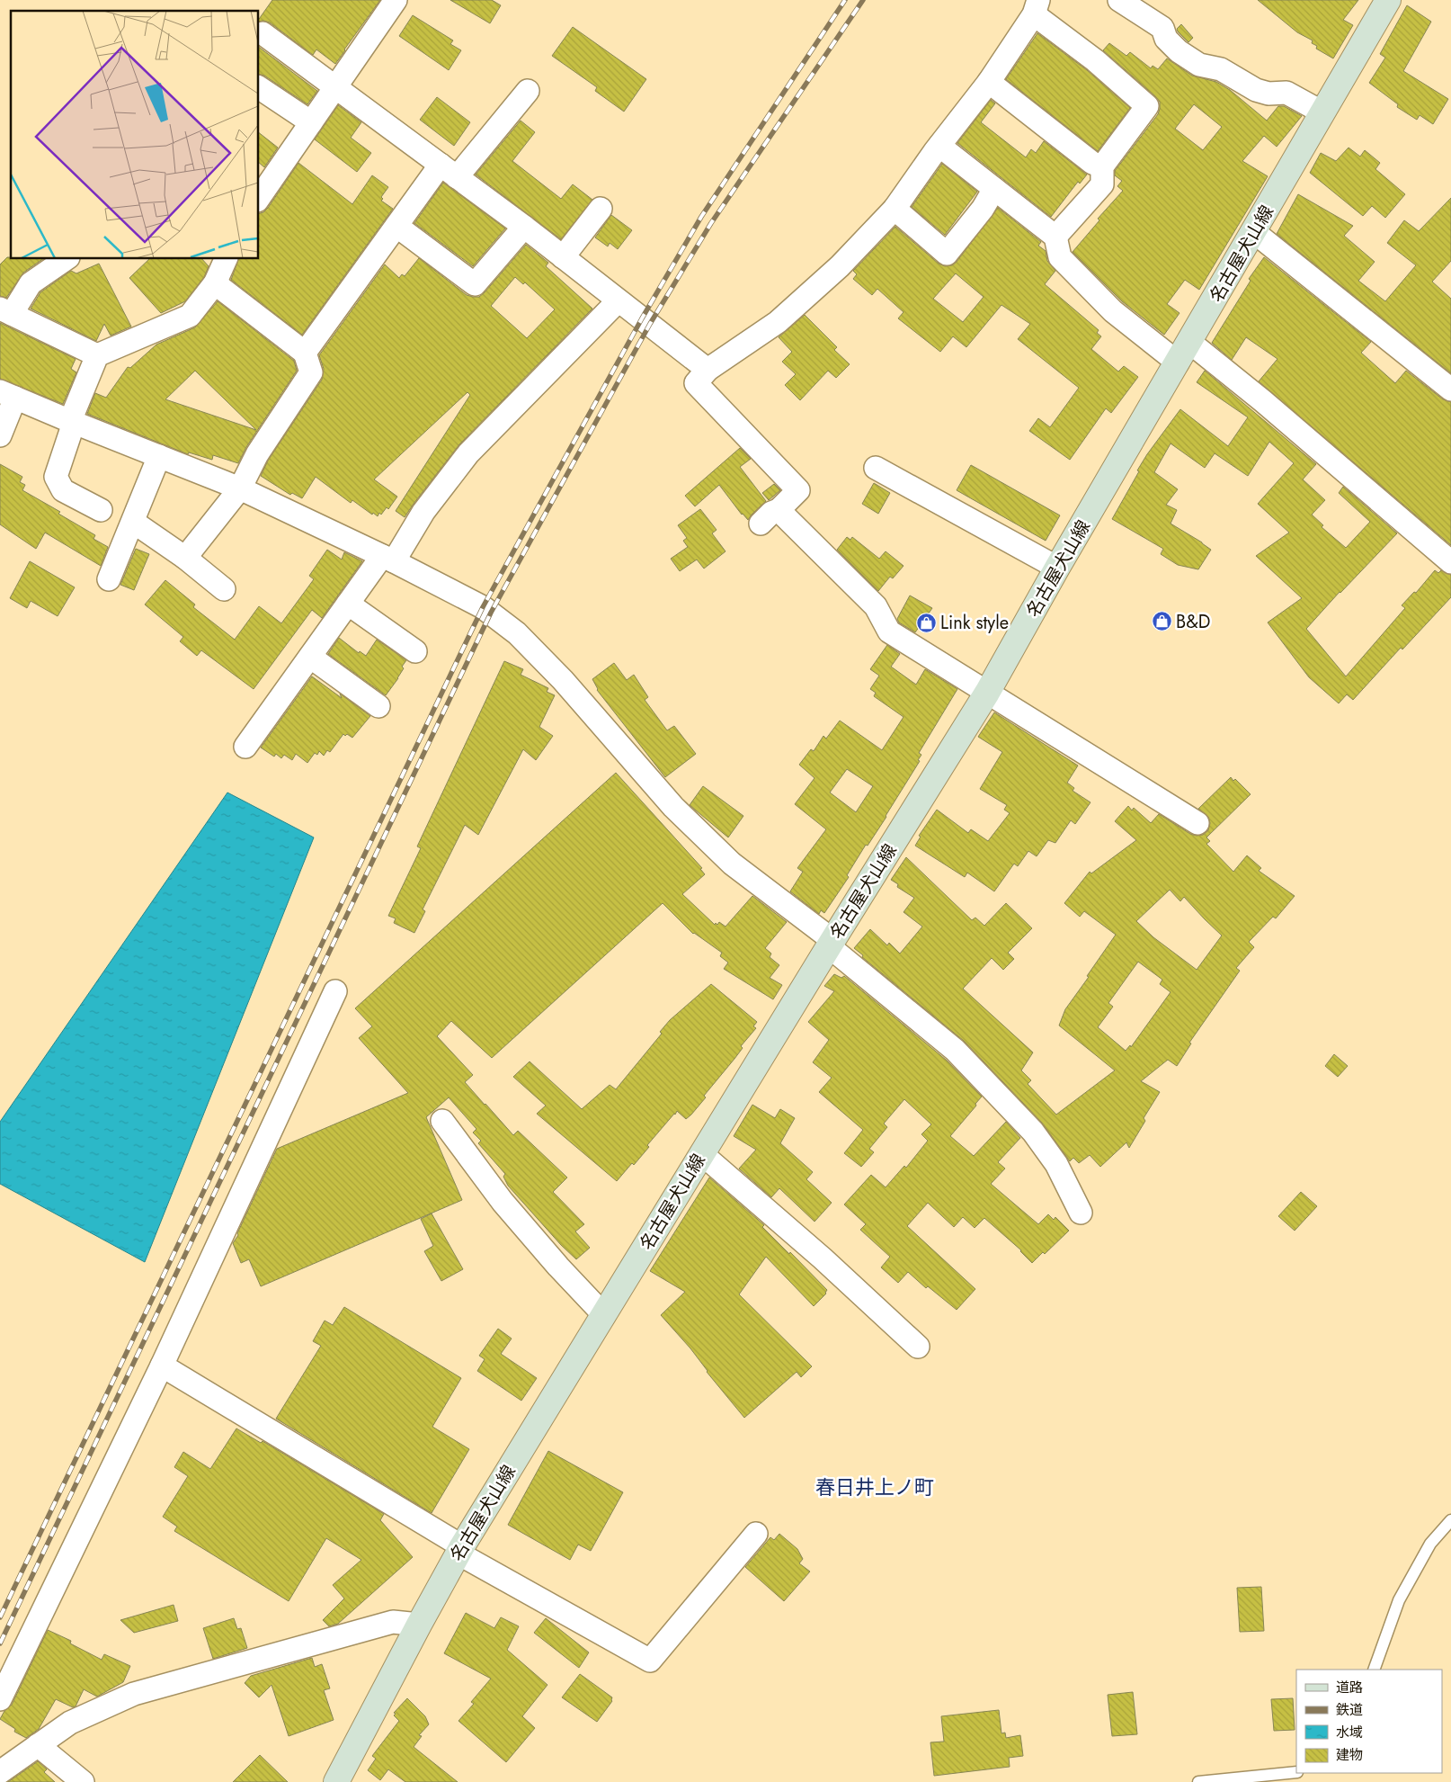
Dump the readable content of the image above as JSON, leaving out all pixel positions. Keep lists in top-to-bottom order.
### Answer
{
  "streets": {
    "main road": ["名古屋犬山線"]
  },
  "districts": ["春日井上ノ町"],
  "places": {
    "shop": ["B&D", "Link style"]
  },
  "legend": [
    "道路",
    "鉄道",
    "水域",
    "建物"
  ]
}
